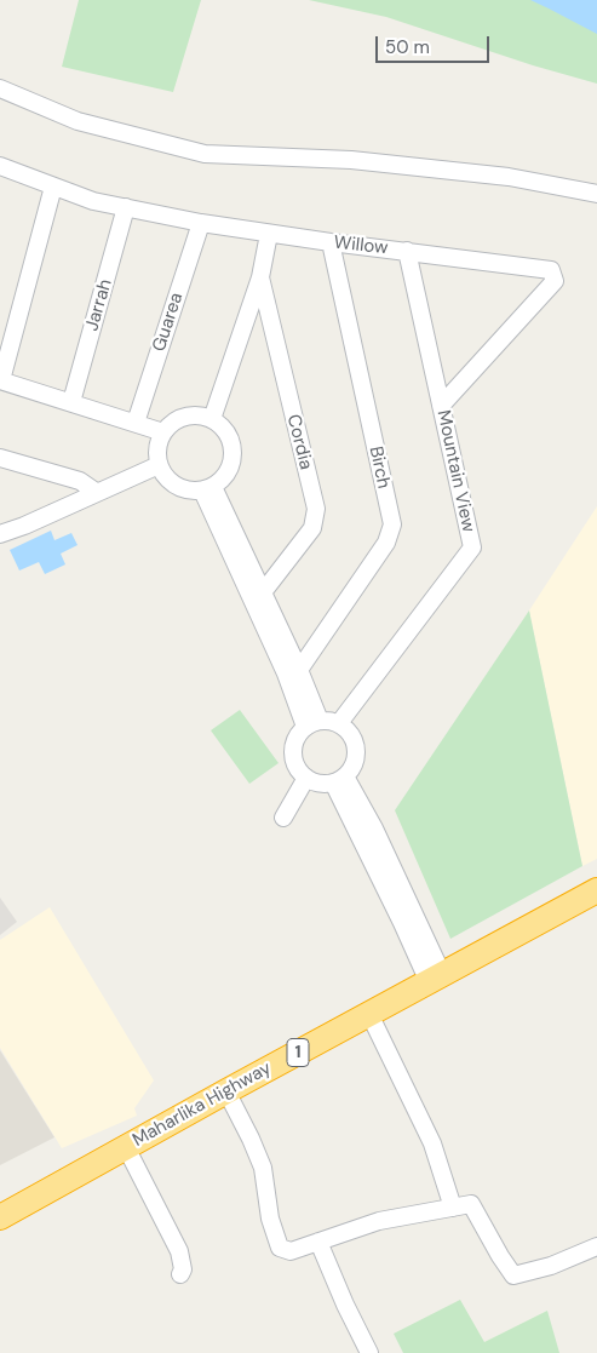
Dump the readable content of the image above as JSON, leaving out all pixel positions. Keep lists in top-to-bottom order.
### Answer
{
  "streets": {
    "highway": ["1", "Maharlika Highway"],
    "street": [
      "Willow",
      "Jarrah",
      "Guarea",
      "Cordia",
      "Birch",
      "Mountain View"
    ]
  },
  "crossings": [
    ["Willow", "Jarrah"],
    ["Willow", "Guarea"],
    ["Willow", "Birch"],
    ["Willow", "Mountain View"]
  ],
  "scale_bar": "50 m"
}
